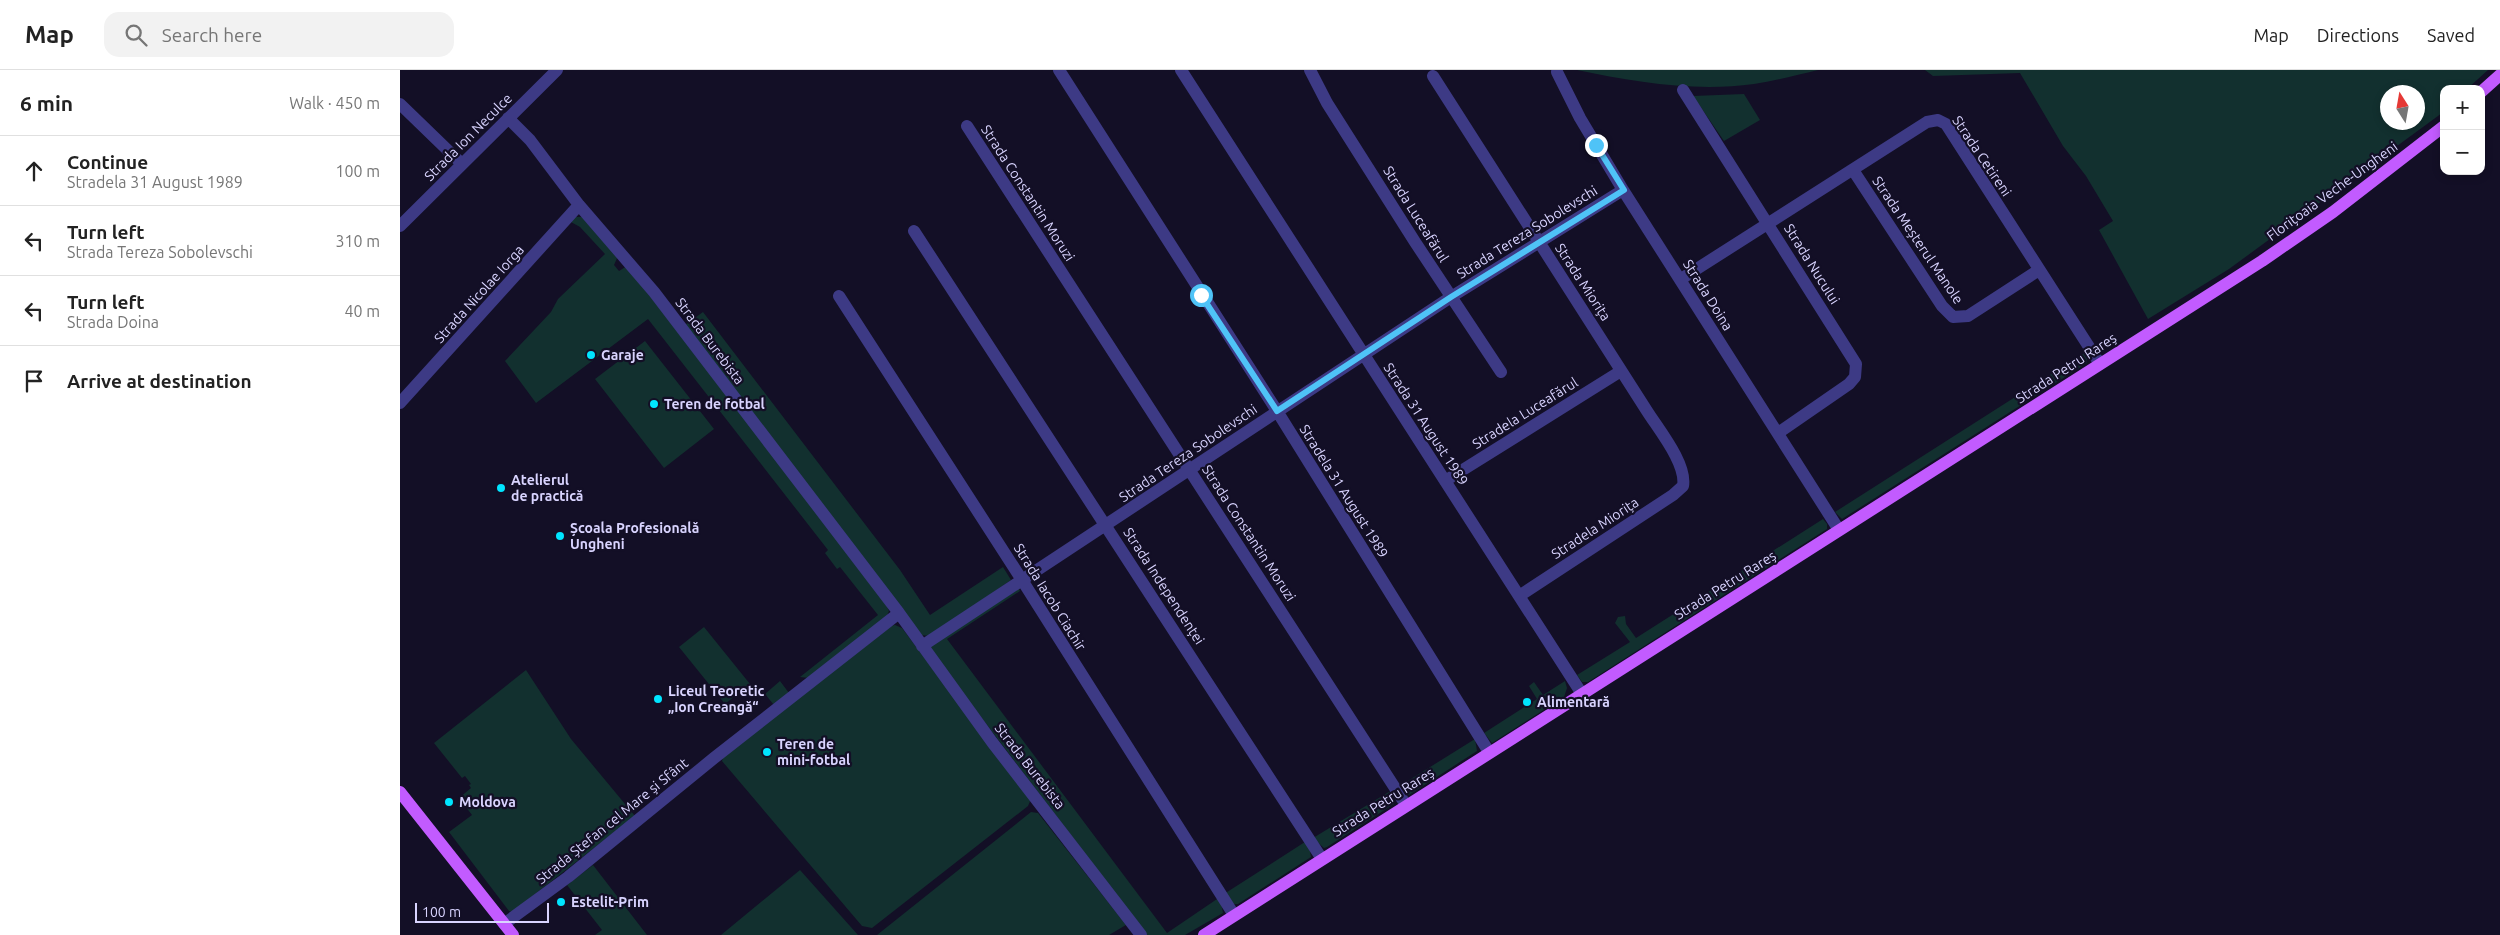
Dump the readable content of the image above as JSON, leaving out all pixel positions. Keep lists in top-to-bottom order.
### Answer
{
  "streets": {
    "main road": ["Florițoaia Veche-Ungheni", "Strada Petru Rareș"],
    "street": [
      "Strada Ion Neculce",
      "Strada Cetireni",
      "Strada Constantin Moruzi",
      "Strada Luceafărul",
      "Strada Tereza Sobolevschi",
      "Strada Meșterul Manole",
      "Strada Nucului",
      "Strada Miorița",
      "Strada Nicolae Iorga",
      "Strada Doina",
      "Strada Burebista",
      "Stradela Luceafărul",
      "Strada 31 August 1989",
      "Stradela 31 August 1989",
      "Stradela Miorița",
      "Strada Independenței",
      "Strada Iacob Ciachir",
      "Strada Ștefan cel Mare și Sfânt"
    ]
  },
  "crossings": [
    ["Strada Ion Neculce", "Strada Burebista"],
    ["Strada Cetireni", "Strada Meșterul Manole"],
    ["Strada Cetireni", "Strada Nucului"],
    ["Strada Cetireni", "Strada Doina"],
    ["Strada Cetireni", "Strada Petru Rareș"],
    ["Florițoaia Veche-Ungheni", "Strada Petru Rareș"],
    ["Strada Constantin Moruzi", "Strada Tereza Sobolevschi"],
    ["Strada Constantin Moruzi", "Strada Petru Rareș"],
    ["Strada Luceafărul", "Strada Tereza Sobolevschi"],
    ["Strada Tereza Sobolevschi", "Strada Miorița"],
    ["Strada Tereza Sobolevschi", "Strada Doina"],
    ["Strada Tereza Sobolevschi", "Strada Burebista"],
    ["Strada Tereza Sobolevschi", "Strada 31 August 1989"],
    ["Strada Tereza Sobolevschi", "Stradela 31 August 1989"],
    ["Strada Tereza Sobolevschi", "Strada Independenței"],
    ["Strada Tereza Sobolevschi", "Strada Iacob Ciachir"],
    ["Strada Nucului", "Strada Doina"],
    ["Strada Miorița", "Stradela Luceafărul"],
    ["Strada Miorița", "Stradela Miorița"],
    ["Strada Nicolae Iorga", "Strada Burebista"],
    ["Strada Doina", "Strada Petru Rareș"],
    ["Strada Burebista", "Strada Ștefan cel Mare și Sfânt"],
    ["Strada Petru Rareș", "Strada 31 August 1989"],
    ["Strada Petru Rareș", "Stradela 31 August 1989"],
    ["Strada Petru Rareș", "Strada Independenței"],
    ["Strada Petru Rareș", "Strada Iacob Ciachir"],
    ["Stradela Luceafărul", "Strada 31 August 1989"],
    ["Strada 31 August 1989", "Stradela Miorița"]
  ],
  "places": [
    "Garaje",
    "Teren de fotbal",
    "Atelierul de practică",
    "Școala Profesională Ungheni",
    "Liceul Teoretic „Ion Creangă“",
    "Alimentară",
    "Teren de mini-fotbal",
    "Moldova",
    "Estelit-Prim"
  ],
  "scale_bar": "100 m",
  "north": "top",
  "page": {
    "header": "Map",
    "search": "Search here",
    "nav": ["Map", "Directions", "Saved"],
    "heading": ["6 min", "Walk · 450 m"],
    "map_buttons": ["+", "−"],
    "list": [
      ["Continue", "Stradela 31 August 1989", "100 m"],
      ["Turn left", "Strada Tereza Sobolevschi", "310 m"],
      ["Turn left", "Strada Doina", "40 m"],
      "Arrive at destination"
    ],
    "scale": "100 m"
  }
}
